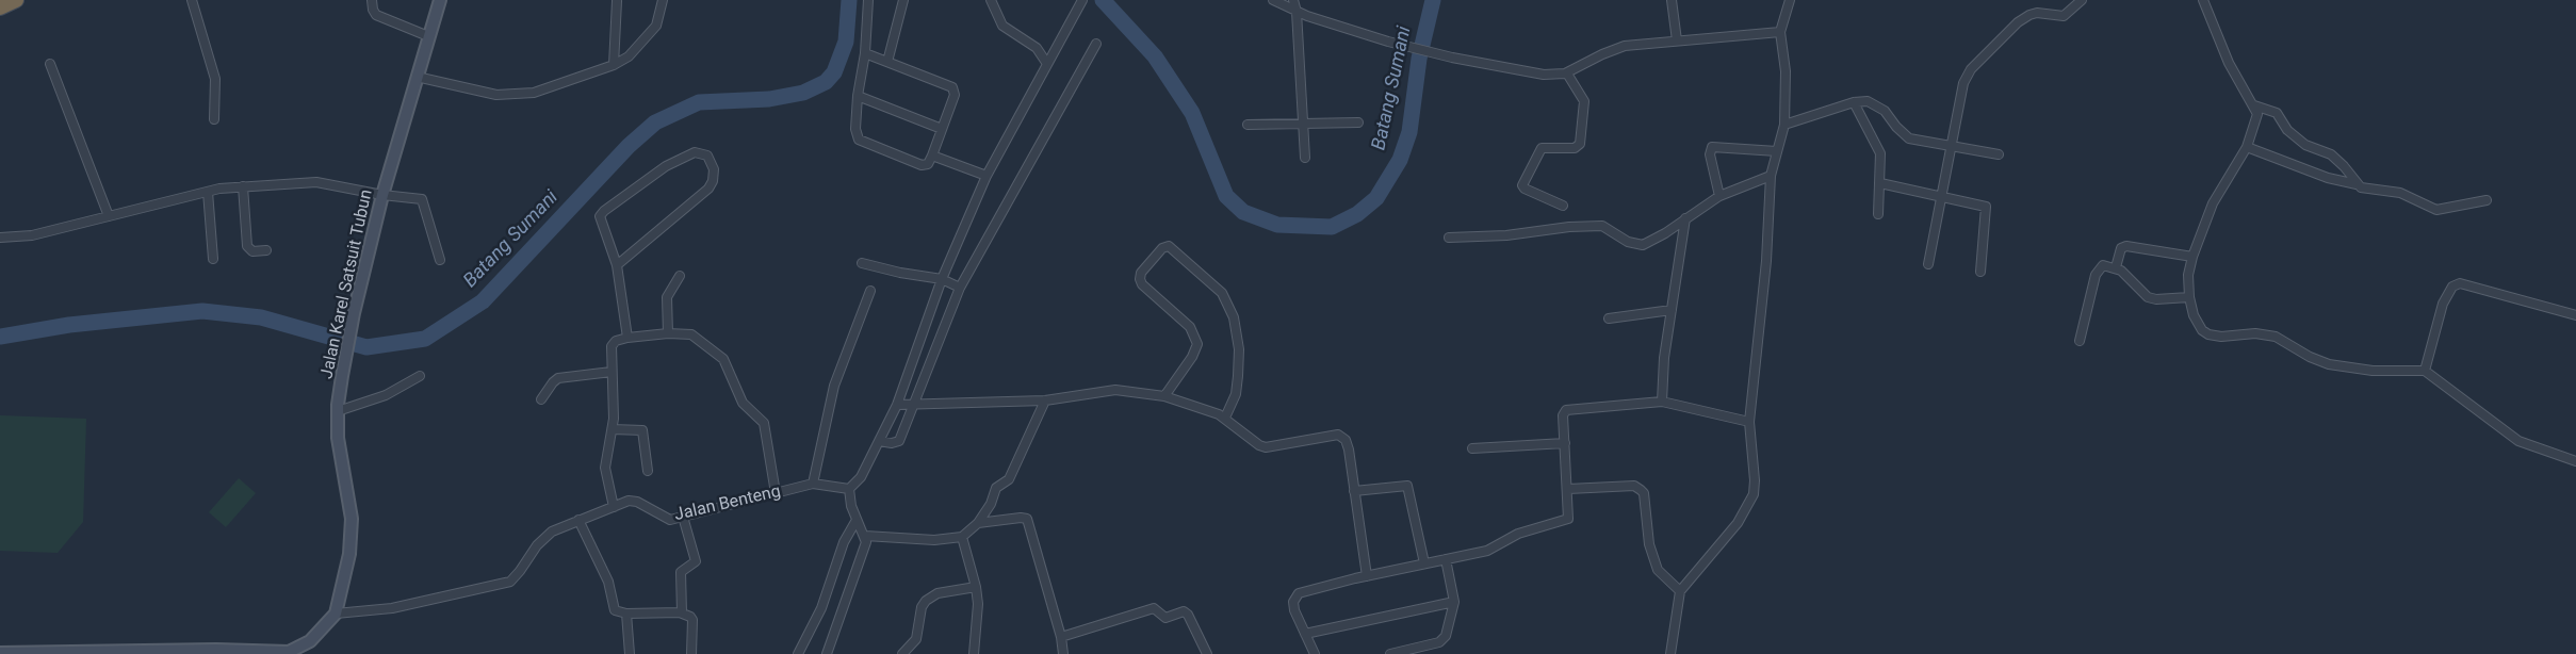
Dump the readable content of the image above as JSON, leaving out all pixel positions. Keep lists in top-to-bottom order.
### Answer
{
  "streets": {
    "street": ["Jalan Karel Satsuit Tubun", "Jalan Benteng"]
  },
  "crossings": [
    ["Jalan Karel Satsuit Tubun", "Jalan Benteng"]
  ],
  "water": ["Batang Sumani"]
}
